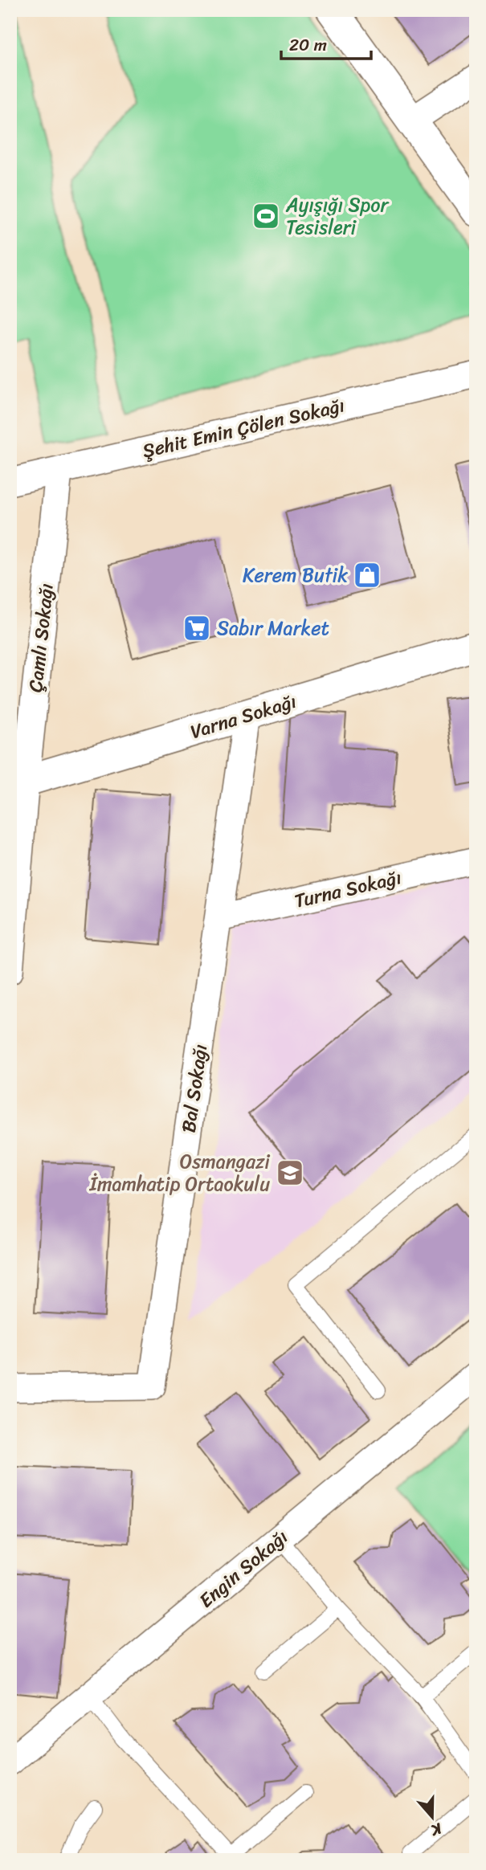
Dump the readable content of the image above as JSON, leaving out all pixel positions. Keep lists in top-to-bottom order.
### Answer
{
  "streets": {
    "street": [
      "Şehit Emin Çölen Sokağı",
      "Çamlı Sokağı",
      "Varna Sokağı",
      "Turna Sokağı",
      "Bal Sokağı",
      "Engin Sokağı"
    ]
  },
  "crossings": [
    ["Şehit Emin Çölen Sokağı", "Çamlı Sokağı"],
    ["Çamlı Sokağı", "Varna Sokağı"],
    ["Varna Sokağı", "Bal Sokağı"],
    ["Turna Sokağı", "Bal Sokağı"]
  ],
  "places": {
    "sports": ["Ayışığı Spor Tesisleri"],
    "shop": ["Kerem Butik"],
    "supermarket": ["Sabır Market"],
    "school or university": ["Osmangazi İmamhatip Ortaokulu"]
  },
  "scale_bar": "20 m",
  "north": "bottom"
}
